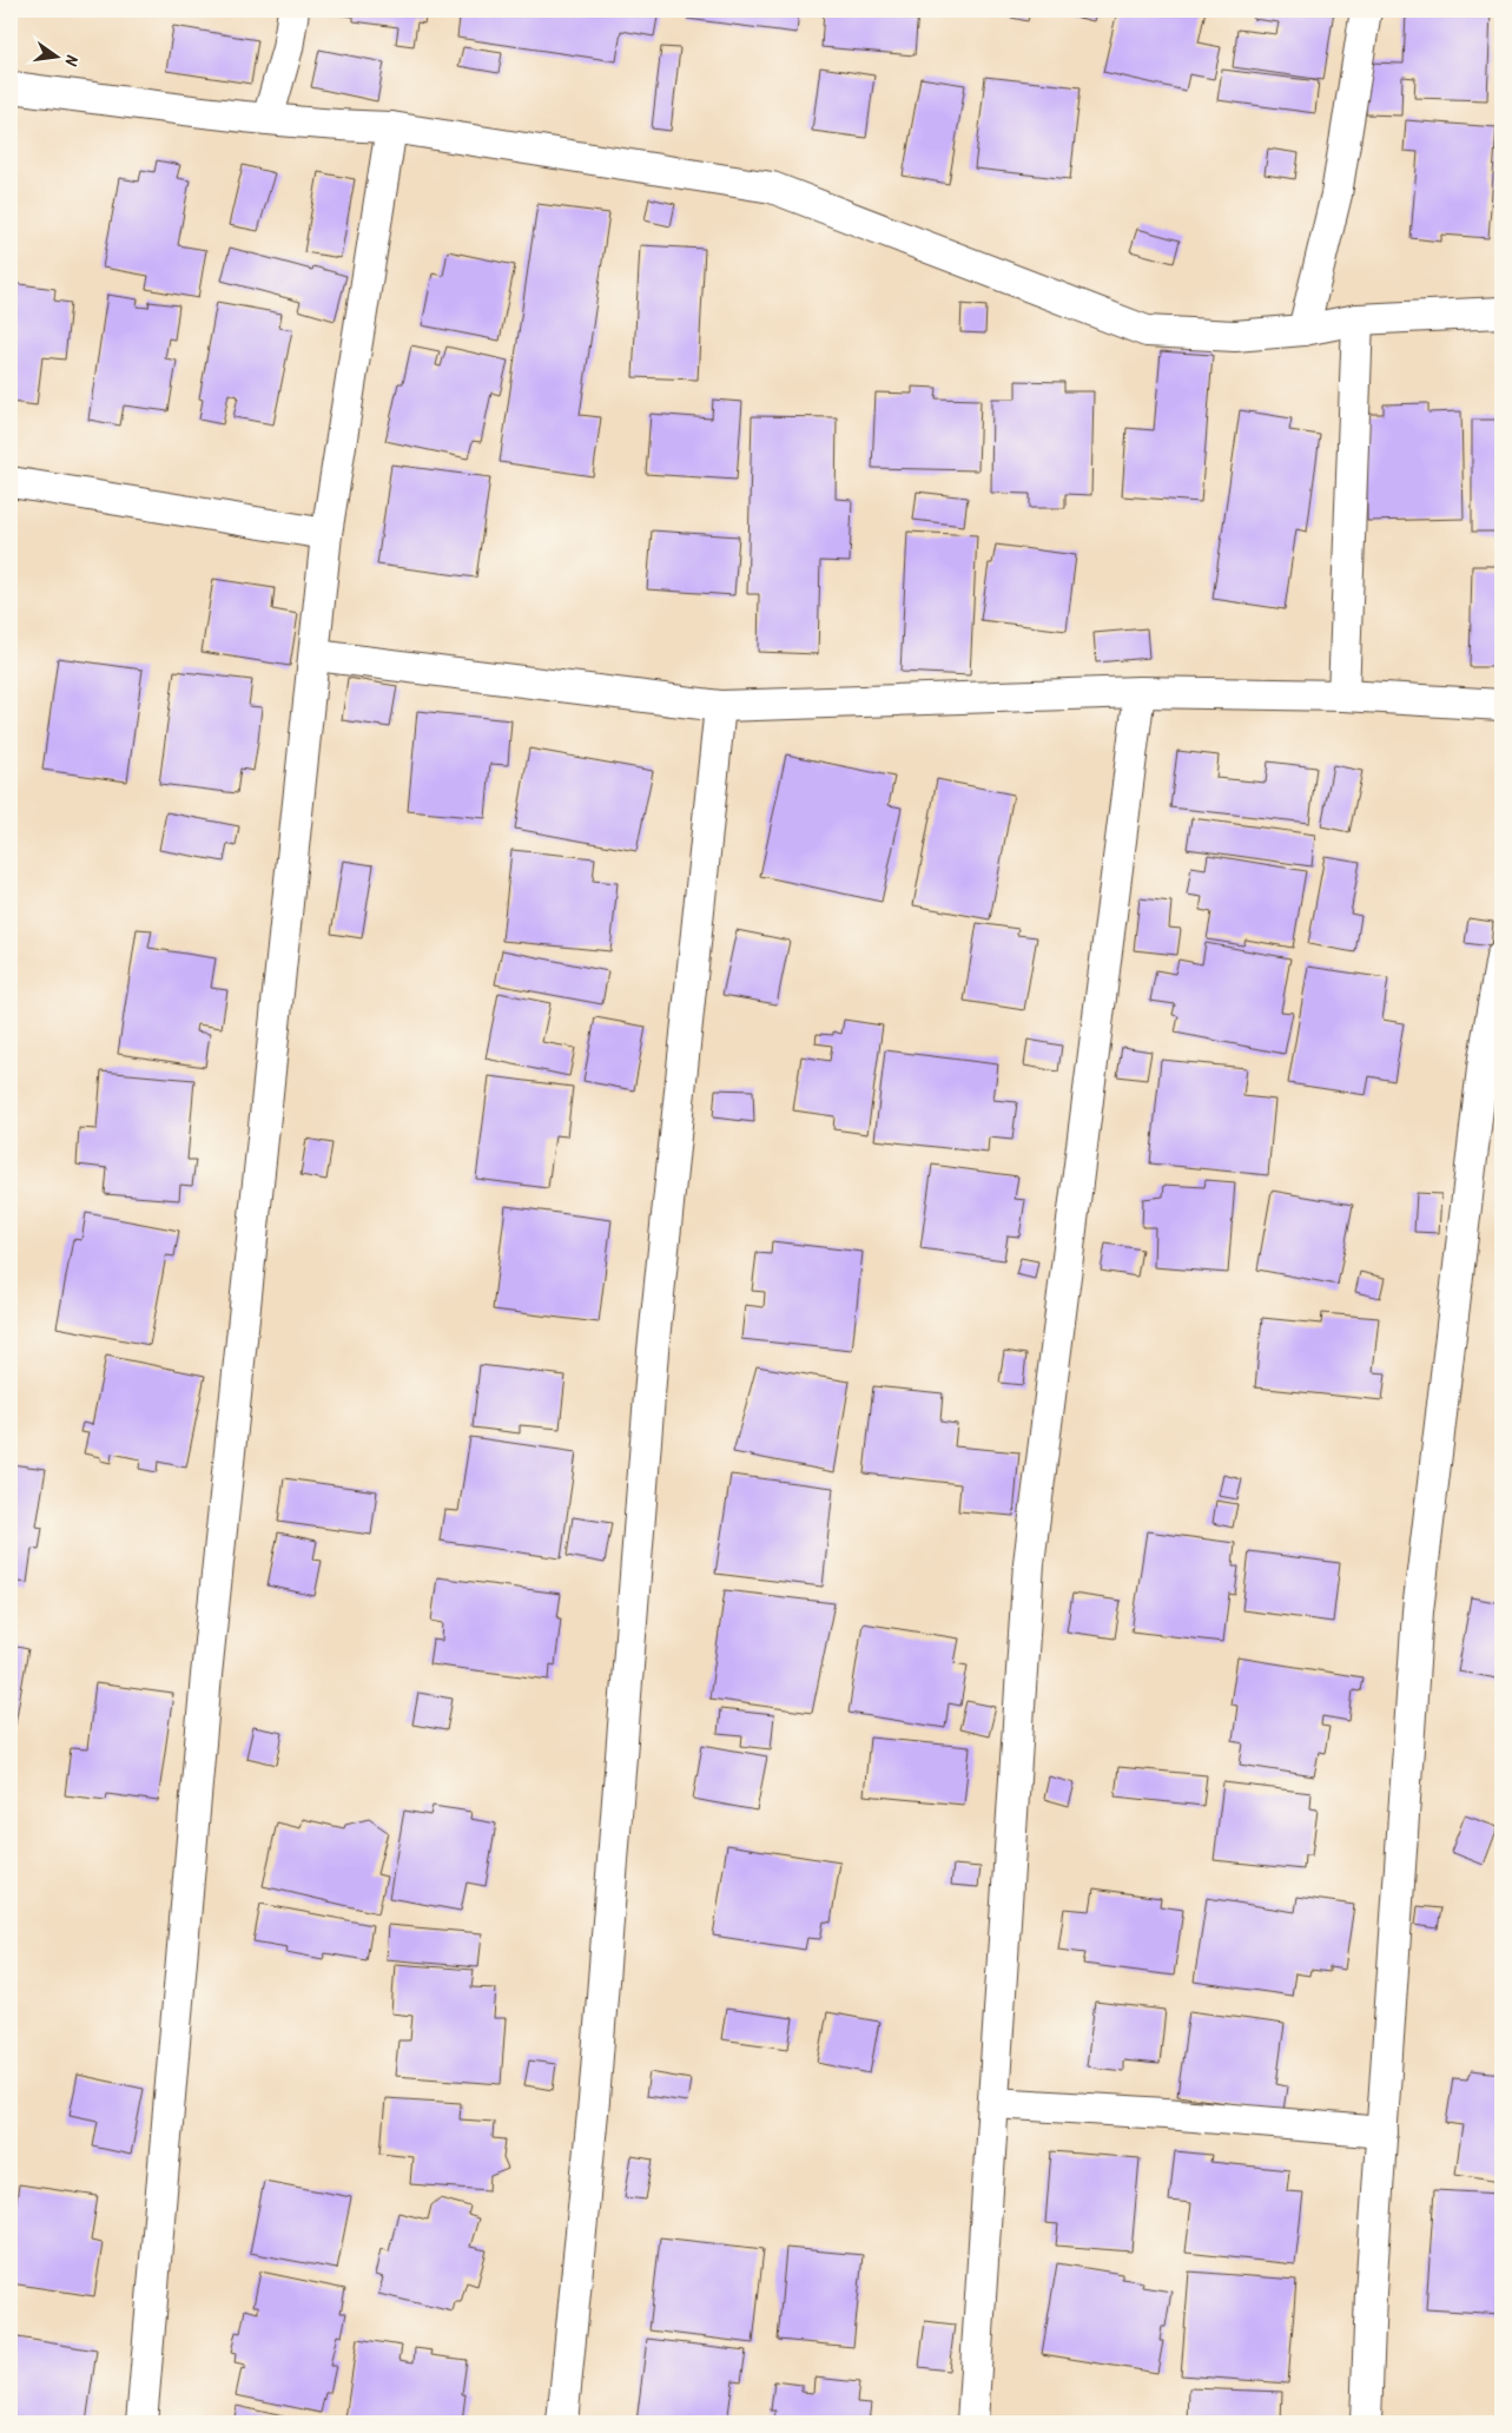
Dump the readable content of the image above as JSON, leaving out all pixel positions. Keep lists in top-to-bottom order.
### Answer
{
  "north": "right"
}
